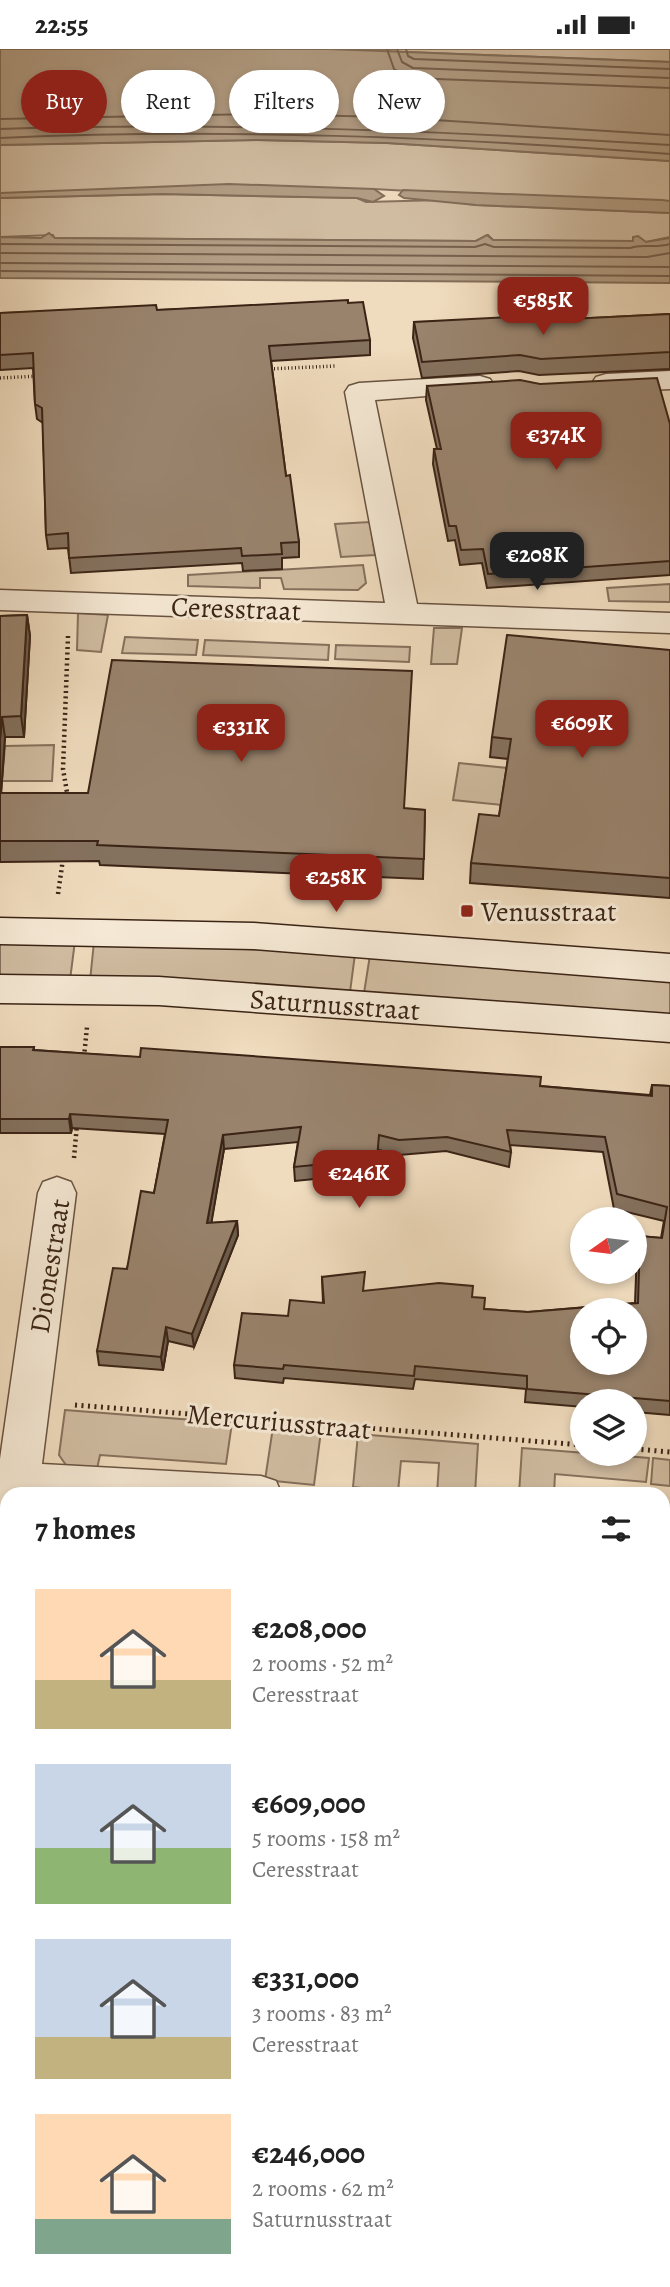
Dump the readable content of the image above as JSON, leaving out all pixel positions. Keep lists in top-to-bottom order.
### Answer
{
  "streets": {
    "street": ["Ceresstraat", "Saturnusstraat", "Dionestraat"],
    "path": ["Mercuriusstraat"]
  },
  "crossings": [
    ["Dionestraat", "Mercuriusstraat"]
  ],
  "places": {
    "transit": ["Venusstraat"]
  },
  "north": "left",
  "page": {
    "status": "22:55",
    "chip": [
      "Buy",
      "Rent",
      "Filters",
      "New"
    ],
    "price": [
      "€585K",
      "€374K",
      "€208K",
      "€609K",
      "€331K",
      "€258K",
      "€246K"
    ],
    "heading": "7 homes",
    "list": [
      {
        "name": "€208,000",
        "note": "2 rooms · 52 m² · Ceresstraat"
      },
      {
        "name": "€609,000",
        "note": "5 rooms · 158 m² · Ceresstraat"
      },
      {
        "name": "€331,000",
        "note": "3 rooms · 83 m² · Ceresstraat"
      },
      {
        "name": "€246,000",
        "note": "2 rooms · 62 m² · Saturnusstraat"
      }
    ]
  }
}
